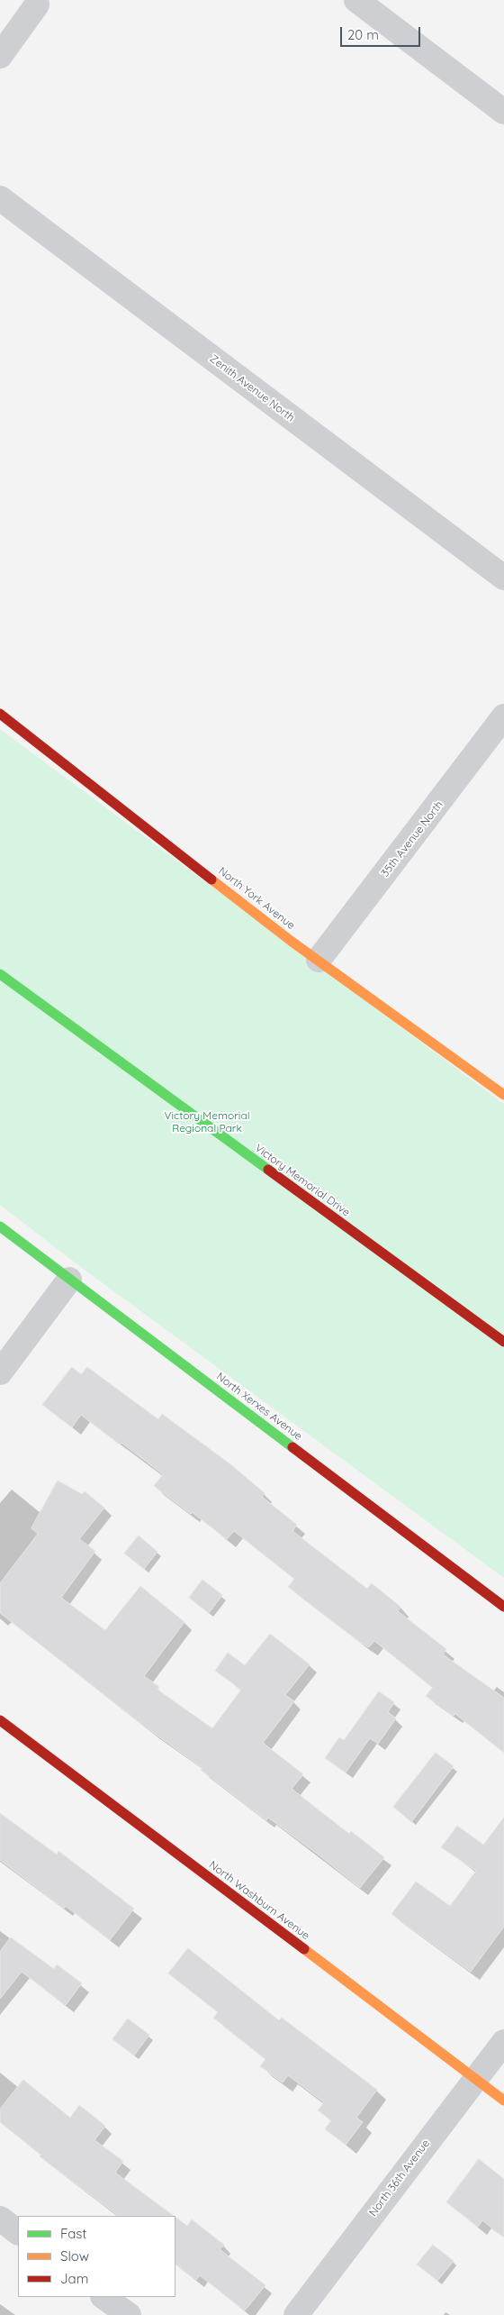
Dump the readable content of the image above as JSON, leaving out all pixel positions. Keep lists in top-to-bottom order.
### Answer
{
  "streets": {
    "street": [
      "Zenith Avenue North",
      "35th Avenue North",
      "North York Avenue",
      "Victory Memorial Drive",
      "North Xerxes Avenue",
      "North Washburn Avenue",
      "North 36th Avenue"
    ]
  },
  "crossings": [
    ["35th Avenue North", "North York Avenue"],
    ["North Washburn Avenue", "North 36th Avenue"]
  ],
  "parks": ["Victory Memorial Regional Park"],
  "legend": ["Fast", "Slow", "Jam"],
  "scale_bar": "20 m"
}
